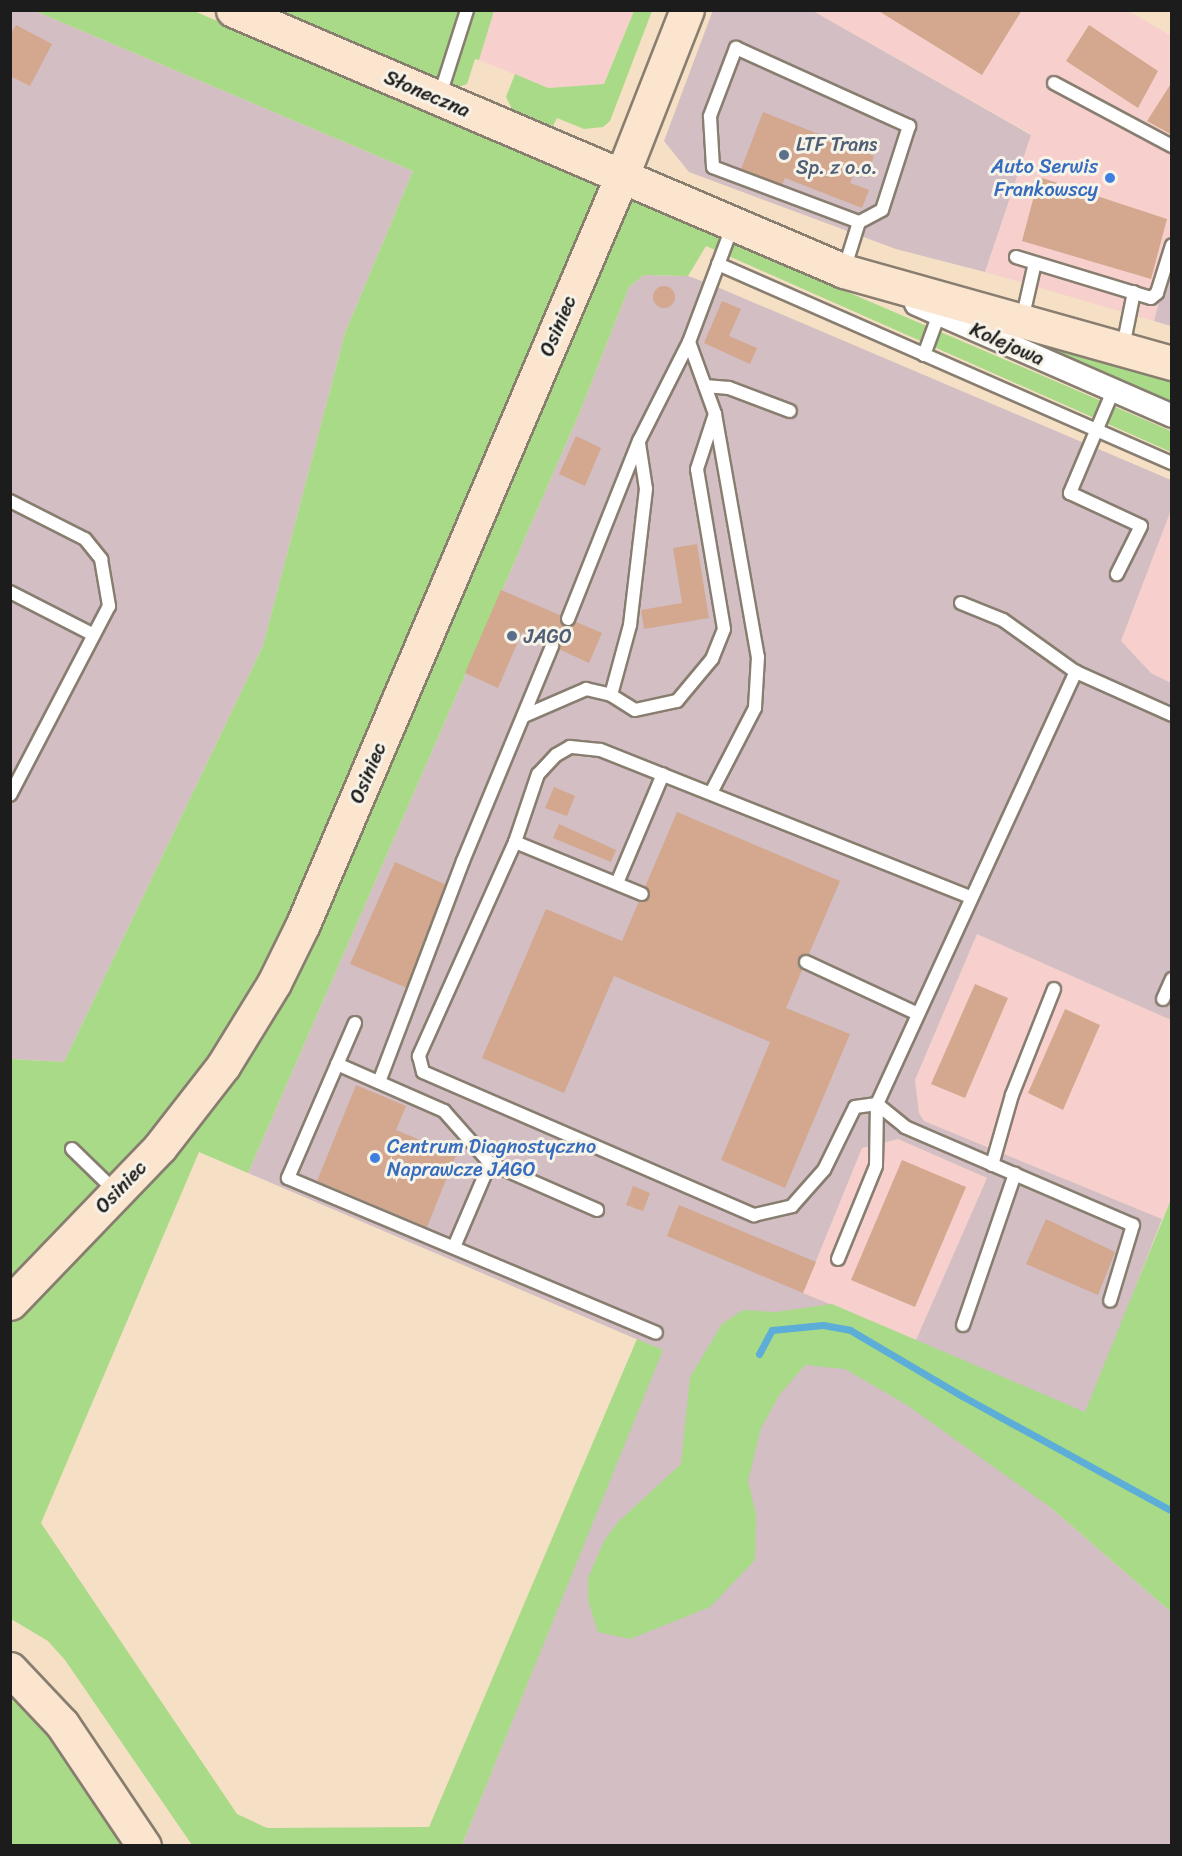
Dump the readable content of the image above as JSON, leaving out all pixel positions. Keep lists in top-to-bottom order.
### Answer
{
  "streets": {
    "street": ["Słoneczna", "Osiniec", "Kolejowa"]
  },
  "crossings": [
    ["Słoneczna", "Osiniec"],
    ["Słoneczna", "Kolejowa"],
    ["Osiniec", "Kolejowa"]
  ],
  "places": [
    "LTF Trans Sp. z o.o.",
    "Auto Serwis Frankowscy",
    "JAGO",
    "Centrum Diagnostyczno Naprawcze JAGO"
  ]
}
